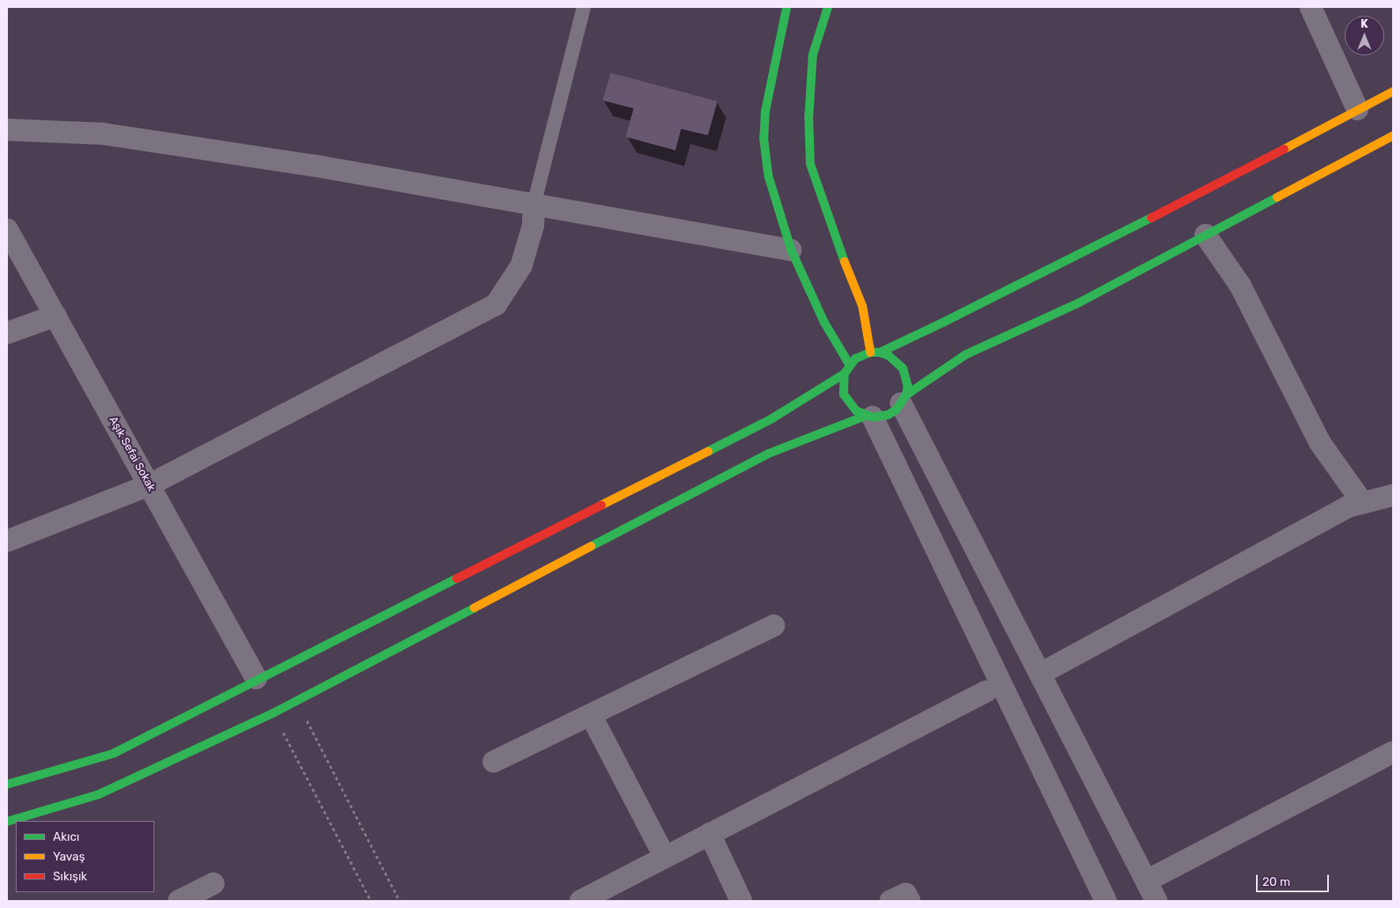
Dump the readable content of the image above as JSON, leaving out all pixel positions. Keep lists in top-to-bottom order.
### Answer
{
  "streets": {
    "street": ["Aşık Sefai Sokak"]
  },
  "legend": ["Akıcı", "Yavaş", "Sıkışık"],
  "scale_bar": "20 m",
  "north": "top"
}
